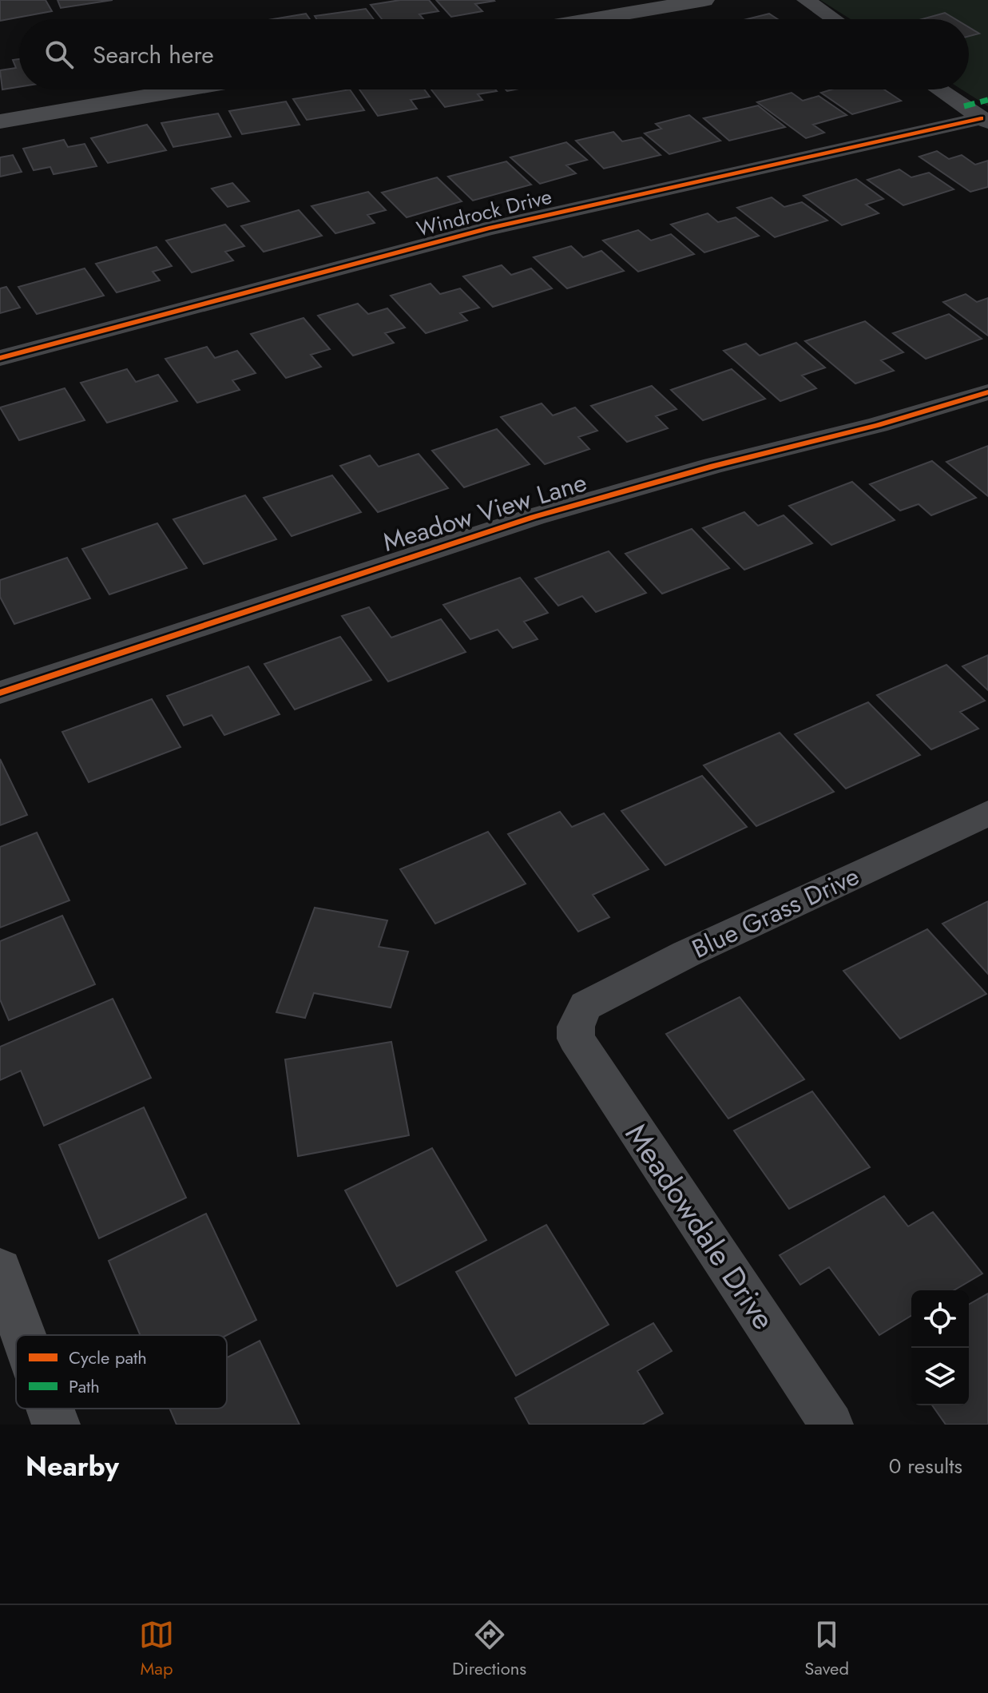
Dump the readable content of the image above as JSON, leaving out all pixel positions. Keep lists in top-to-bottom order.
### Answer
{
  "streets": {
    "street": [
      "Windrock Drive",
      "Meadow View Lane",
      "Blue Grass Drive",
      "Meadowdale Drive"
    ]
  },
  "crossings": [
    ["Blue Grass Drive", "Meadowdale Drive"]
  ],
  "legend": ["Cycle path", "Path"],
  "page": {
    "search": "Search here",
    "heading": ["Nearby", "0 results"],
    "nav": ["Map", "Directions", "Saved"]
  }
}
